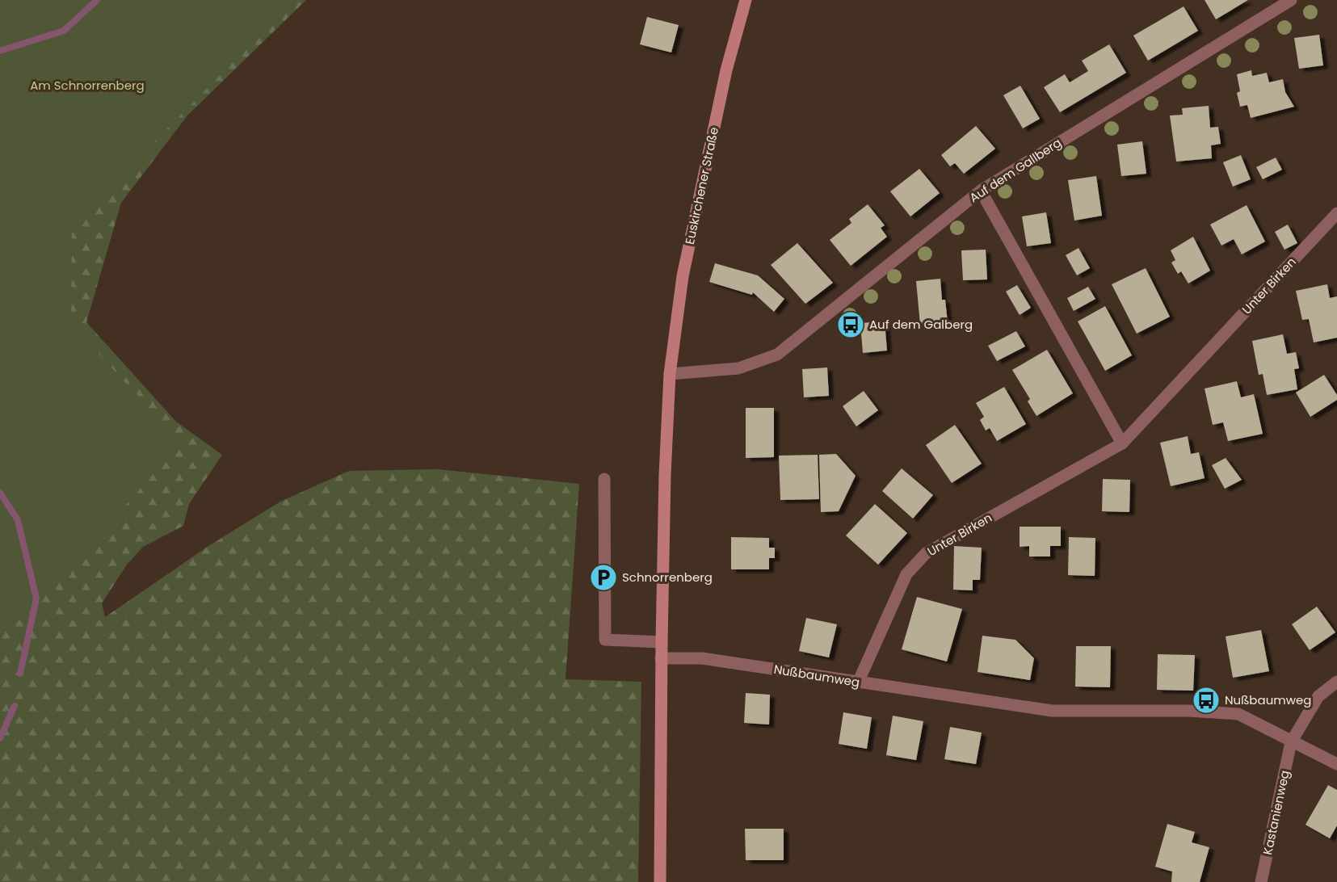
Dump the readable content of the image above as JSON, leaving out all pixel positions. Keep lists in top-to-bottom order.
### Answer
{
  "streets": {
    "main road": ["Euskirchener Straße"],
    "street": [
      "Auf dem Gallberg",
      "Unter Birken",
      "Nußbaumweg",
      "Kastanienweg"
    ]
  },
  "crossings": [
    ["Auf dem Gallberg", "Euskirchener Straße"],
    ["Unter Birken", "Nußbaumweg"],
    ["Nußbaumweg", "Kastanienweg"]
  ],
  "parks": ["Am Schnorrenberg"],
  "places": {
    "bus stop": ["Auf dem Galberg", "Nußbaumweg"],
    "parking": ["Schnorrenberg"]
  }
}
